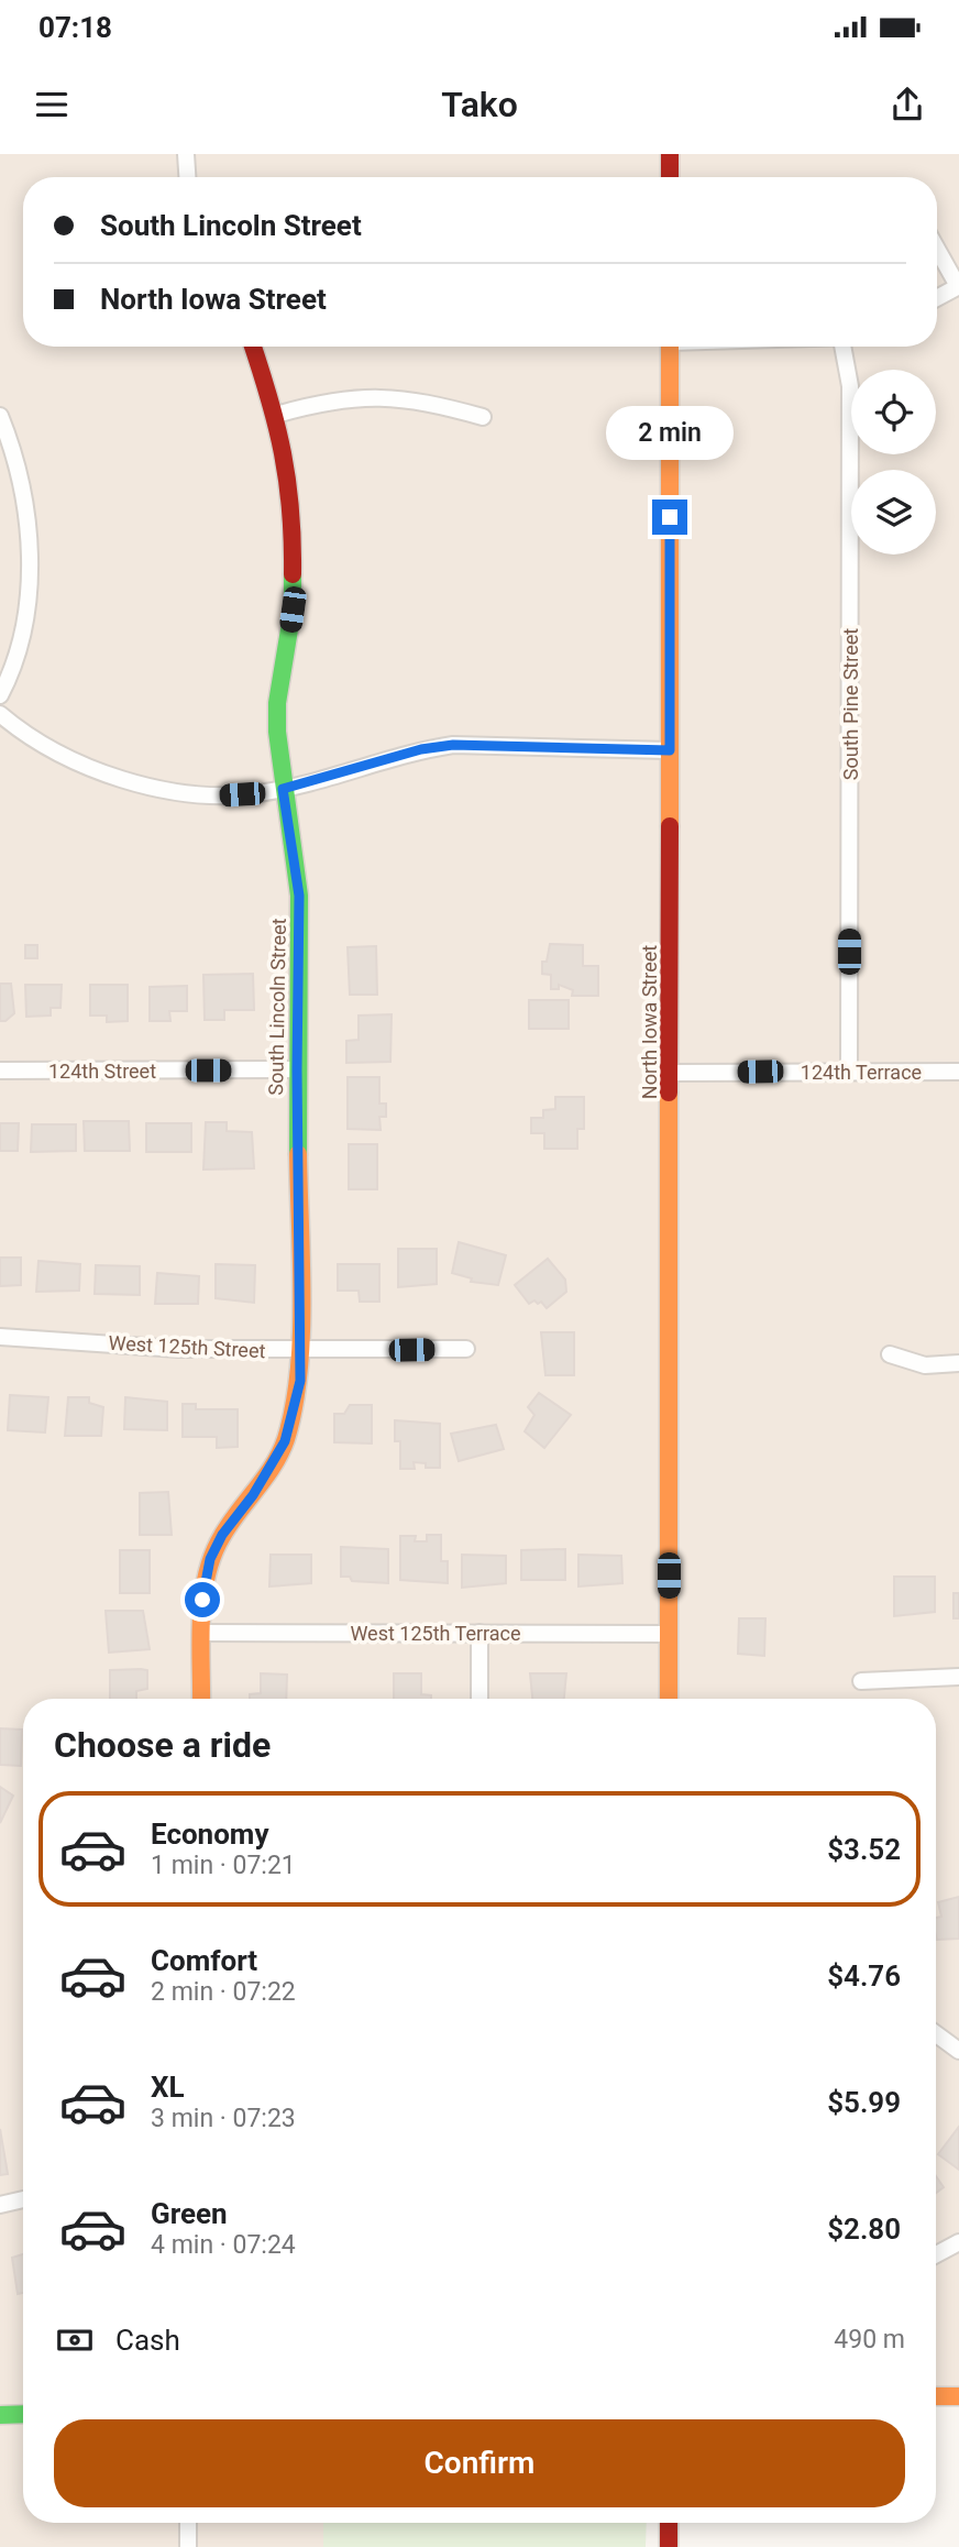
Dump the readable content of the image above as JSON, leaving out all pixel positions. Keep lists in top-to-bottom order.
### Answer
{
  "streets": {
    "street": [
      "South Pine Street",
      "South Lincoln Street",
      "North Iowa Street",
      "124th Street",
      "124th Terrace",
      "West 125th Street",
      "West 125th Terrace"
    ]
  },
  "crossings": [
    ["South Pine Street", "124th Terrace"],
    ["South Lincoln Street", "124th Street"],
    ["South Lincoln Street", "West 125th Street"],
    ["South Lincoln Street", "West 125th Terrace"],
    ["North Iowa Street", "124th Terrace"],
    ["North Iowa Street", "West 125th Terrace"]
  ],
  "page": {
    "status": "07:18",
    "header": "Tako",
    "banner": ["South Lincoln Street", "North Iowa Street"],
    "bubble": "2 min",
    "heading": "Choose a ride",
    "list": [
      {
        "name": "Economy",
        "note": "1 min · 07:21",
        "value": "$3.52"
      },
      {
        "name": "Comfort",
        "note": "2 min · 07:22",
        "value": "$4.76"
      },
      {
        "name": "XL",
        "note": "3 min · 07:23",
        "value": "$5.99"
      },
      {
        "name": "Green",
        "note": "4 min · 07:24",
        "value": "$2.80"
      }
    ],
    "pay": ["Cash", "490 m"],
    "buttons": "Confirm"
  }
}
